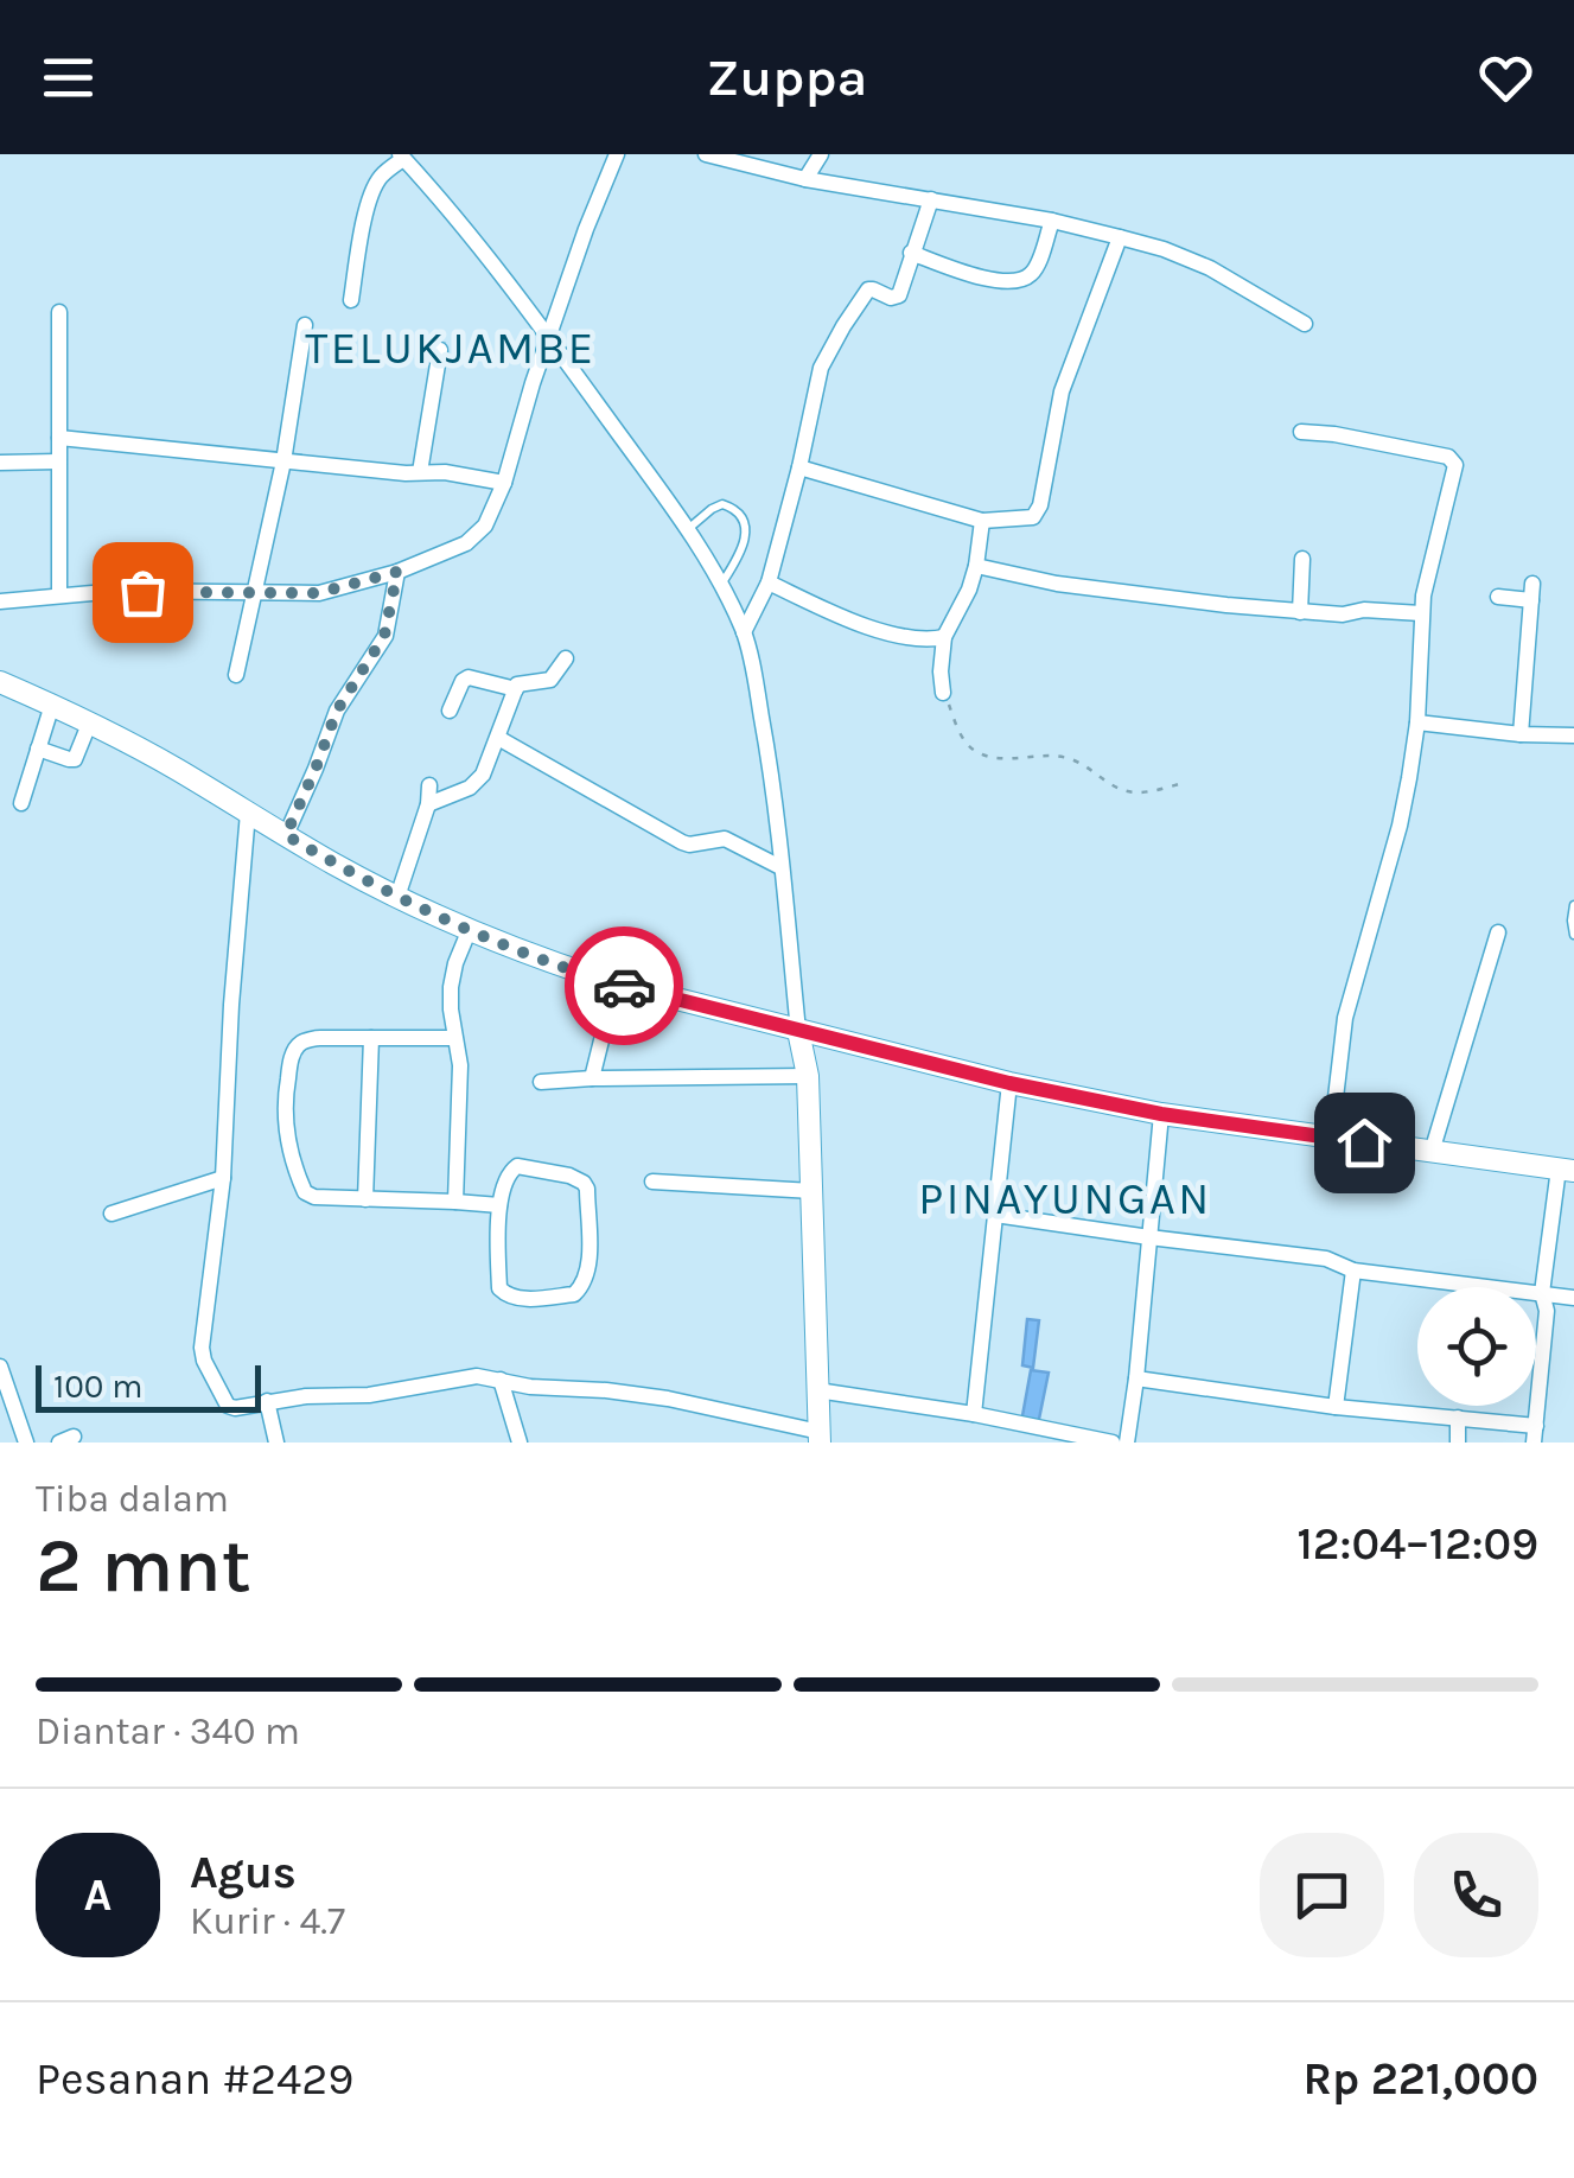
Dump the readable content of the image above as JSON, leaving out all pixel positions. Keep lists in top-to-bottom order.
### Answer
{
  "districts": ["TELUKJAMBE", "PINAYUNGAN"],
  "scale_bar": "100 m",
  "page": {
    "header": "Zuppa",
    "scale": "100 m",
    "heading": ["2 mnt", "Tiba dalam", "12:04–12:09"],
    "panel": [
      "Agus",
      "Kurir · 4.7",
      "Pesanan #2429",
      "Rp 221,000"
    ],
    "bar": "Diantar · 340 m",
    "round": "A"
  }
}
